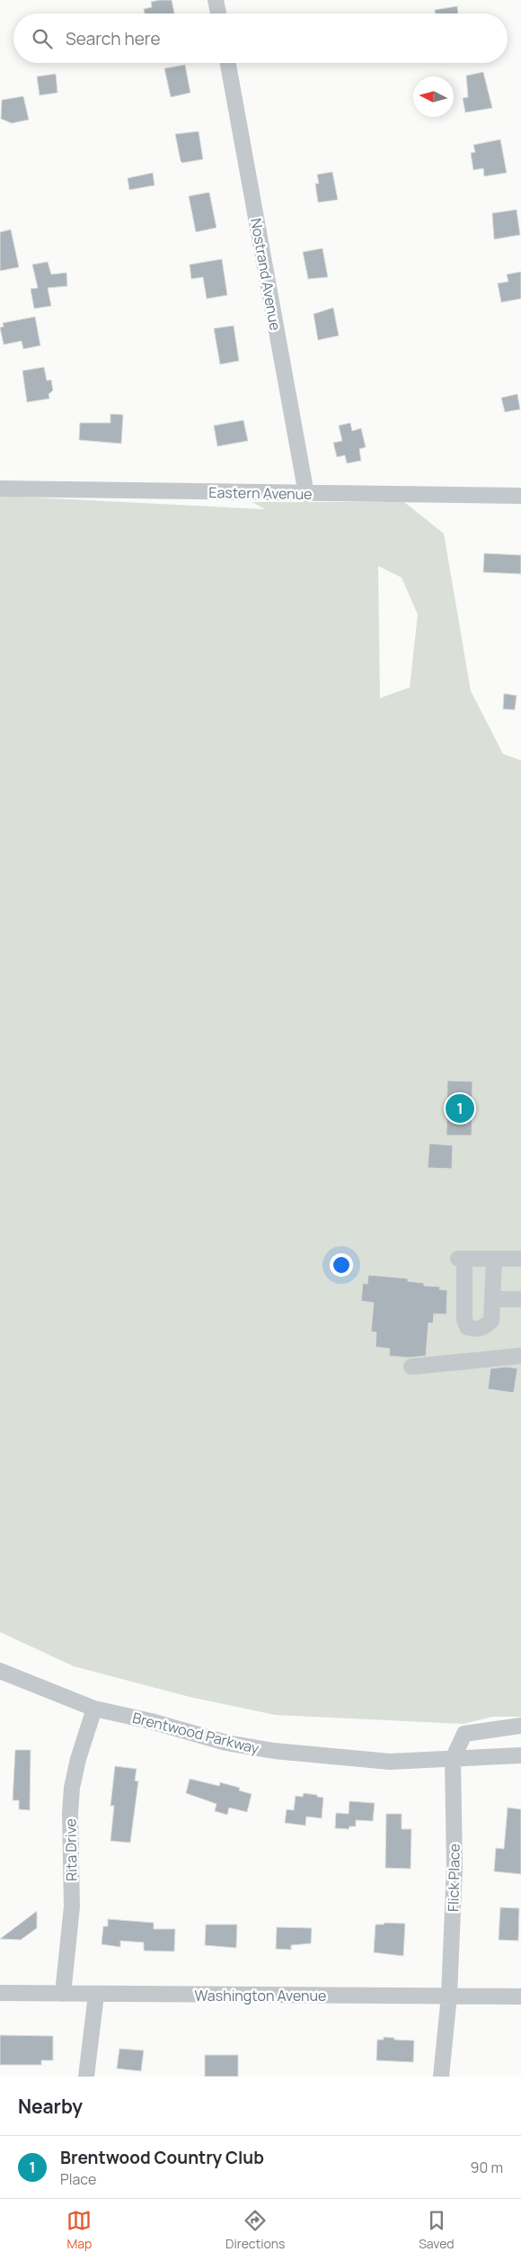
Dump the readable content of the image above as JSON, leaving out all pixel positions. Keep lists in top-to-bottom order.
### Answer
{
  "streets": {
    "street": [
      "Nostrand Avenue",
      "Eastern Avenue",
      "Brentwood Parkway",
      "Rita Drive",
      "Flick Place",
      "Washington Avenue"
    ]
  },
  "crossings": [
    ["Nostrand Avenue", "Eastern Avenue"],
    ["Brentwood Parkway", "Rita Drive"],
    ["Brentwood Parkway", "Flick Place"],
    ["Rita Drive", "Washington Avenue"],
    ["Flick Place", "Washington Avenue"]
  ],
  "north": "left",
  "page": {
    "search": "Search here",
    "pins": "1",
    "heading": "Nearby",
    "list": [
      {
        "mark": "1",
        "name": "Brentwood Country Club",
        "note": "Place",
        "value": "90 m"
      }
    ],
    "nav": ["Map", "Directions", "Saved"]
  }
}
